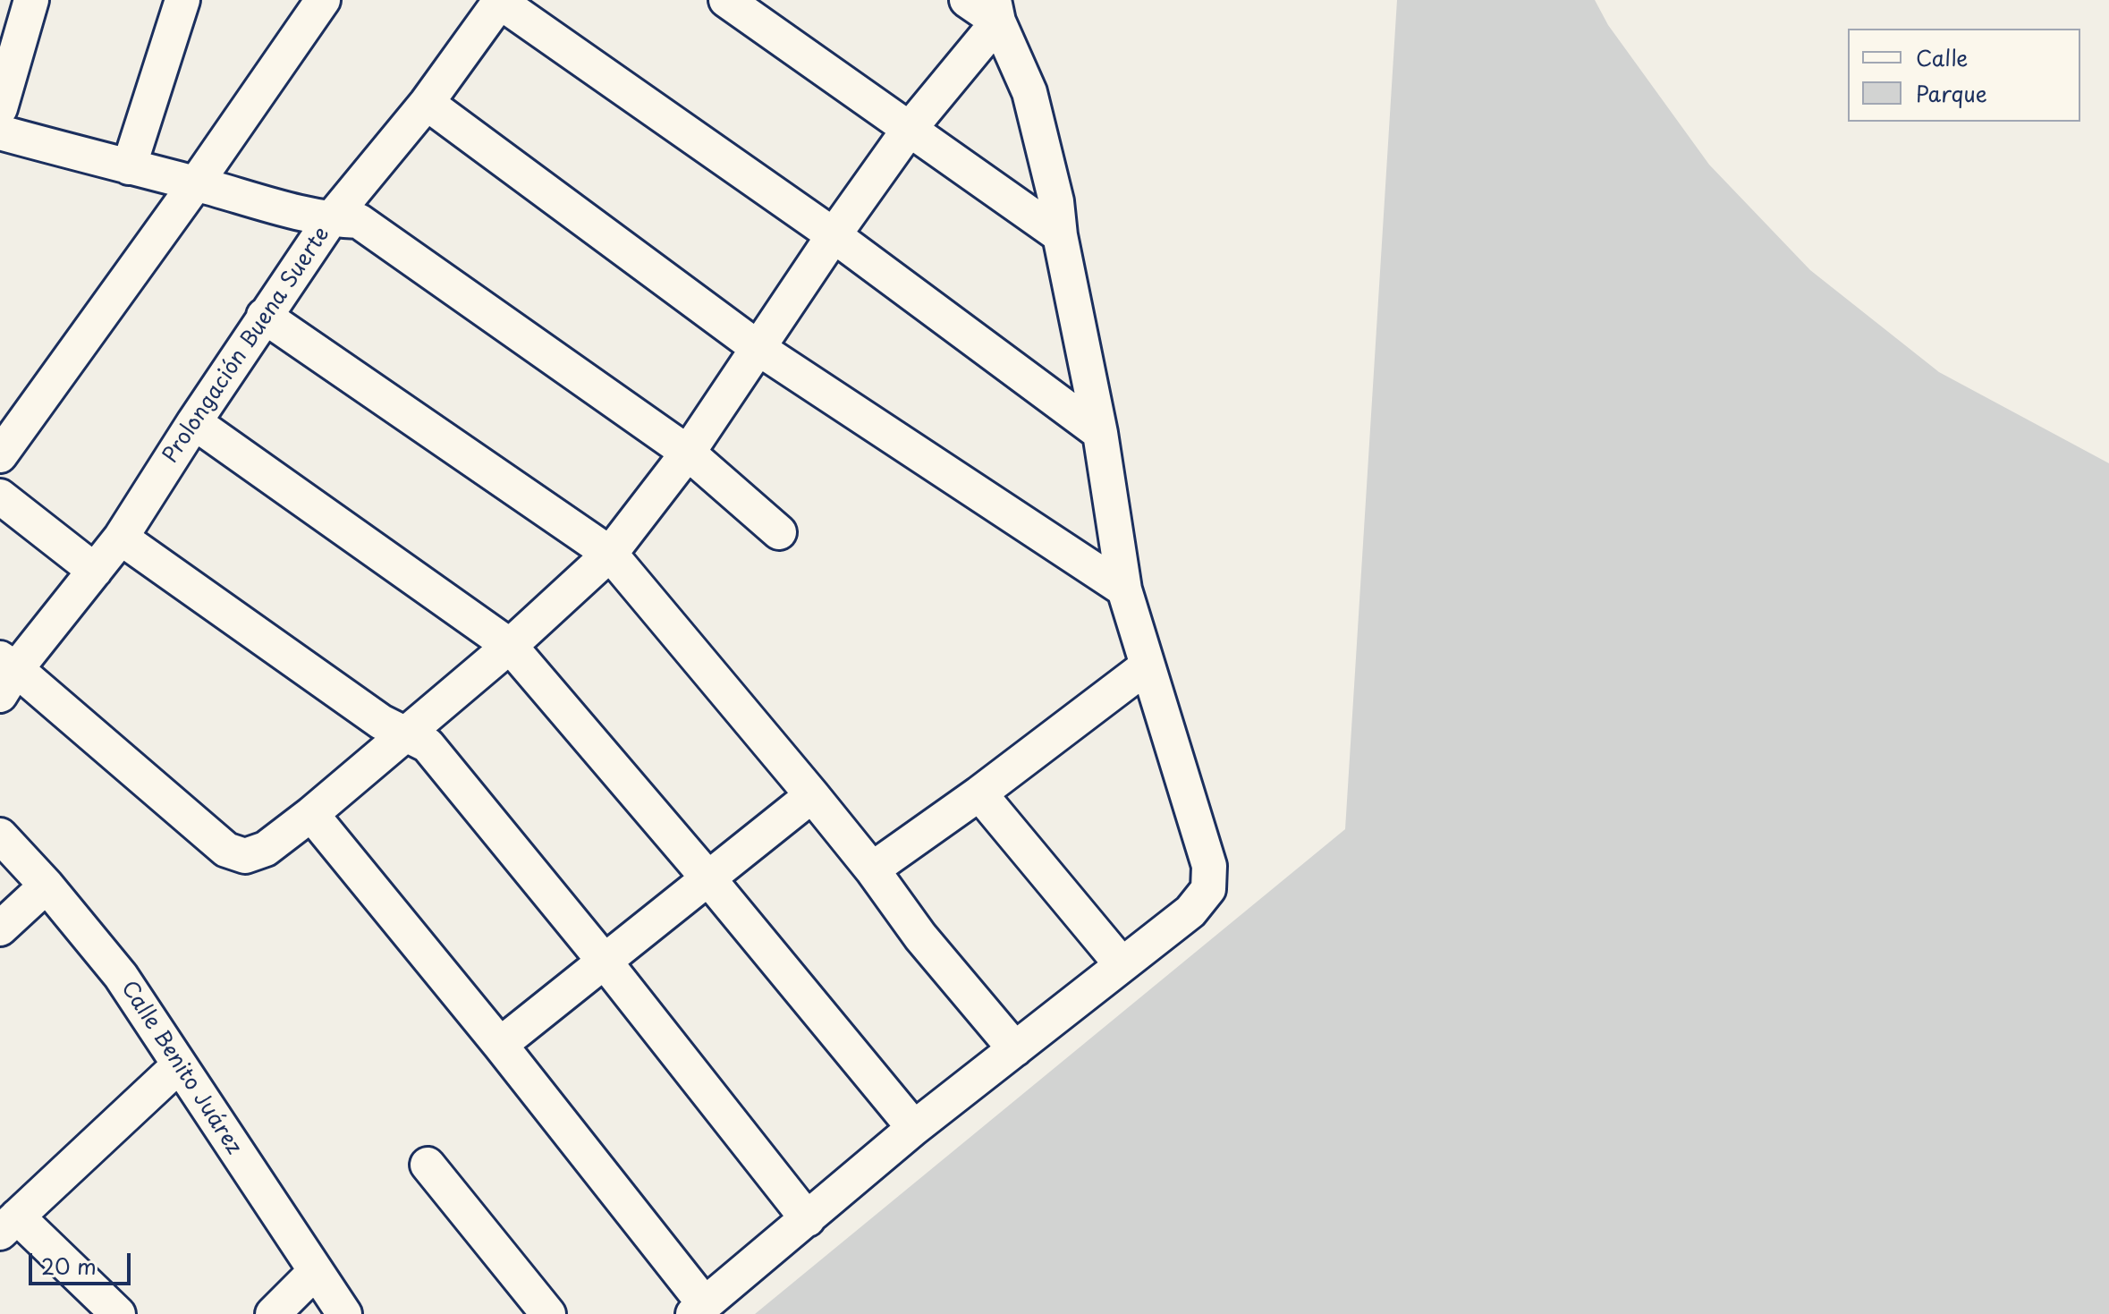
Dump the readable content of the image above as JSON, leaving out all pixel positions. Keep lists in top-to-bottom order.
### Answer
{
  "streets": {
    "street": ["Prolongación Buena Suerte", "Calle Benito Juárez"]
  },
  "legend": ["Calle", "Parque"],
  "scale_bar": "20 m"
}
